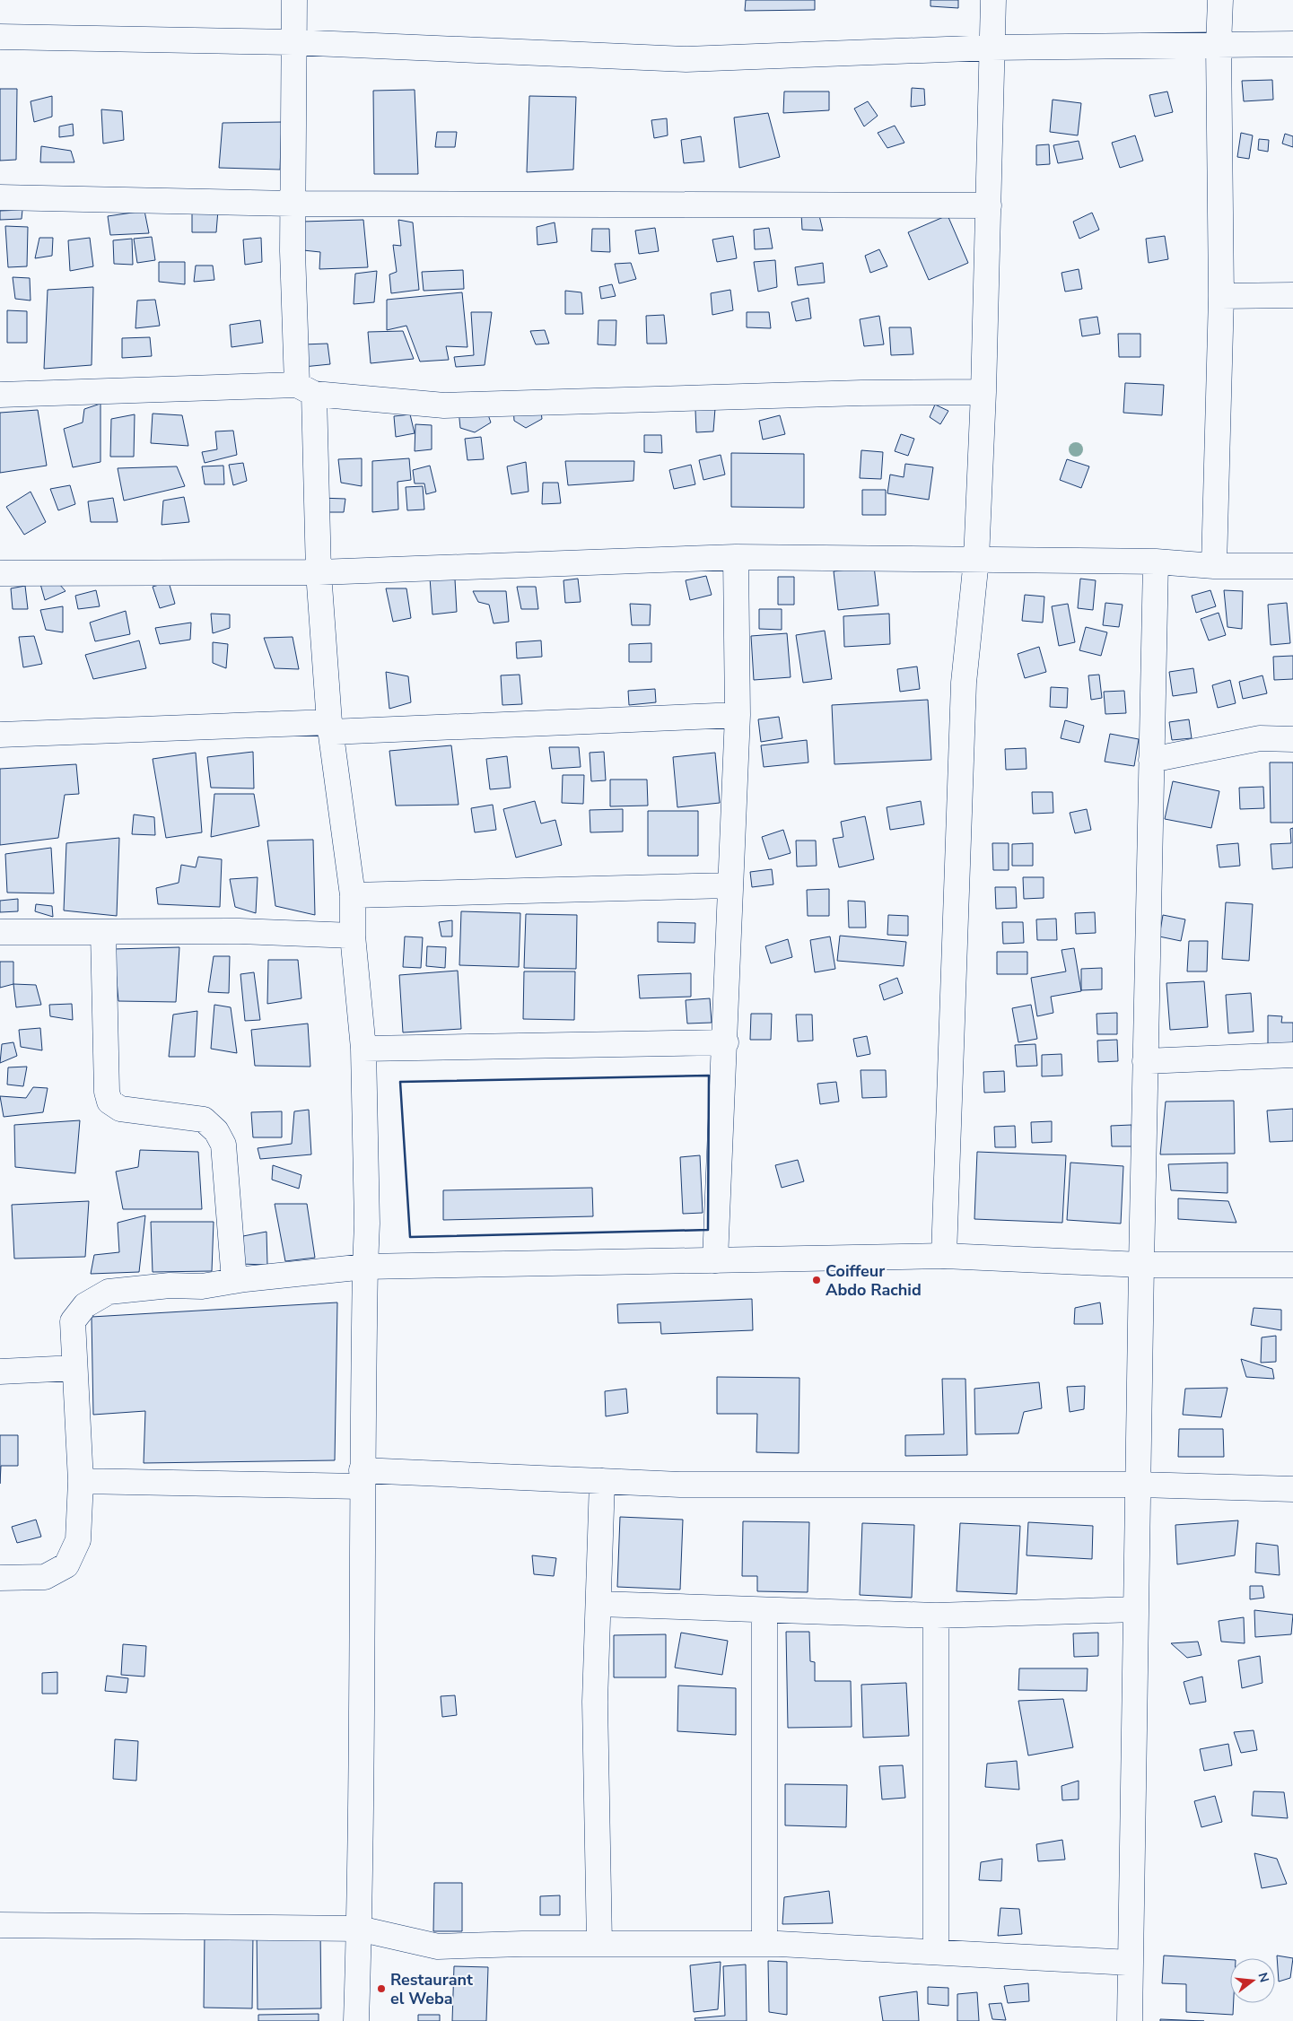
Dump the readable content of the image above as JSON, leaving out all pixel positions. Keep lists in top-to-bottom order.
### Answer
{
  "places": ["Coiffeur Abdo Rachid", "Restaurant el Weba"],
  "north": "right"
}
